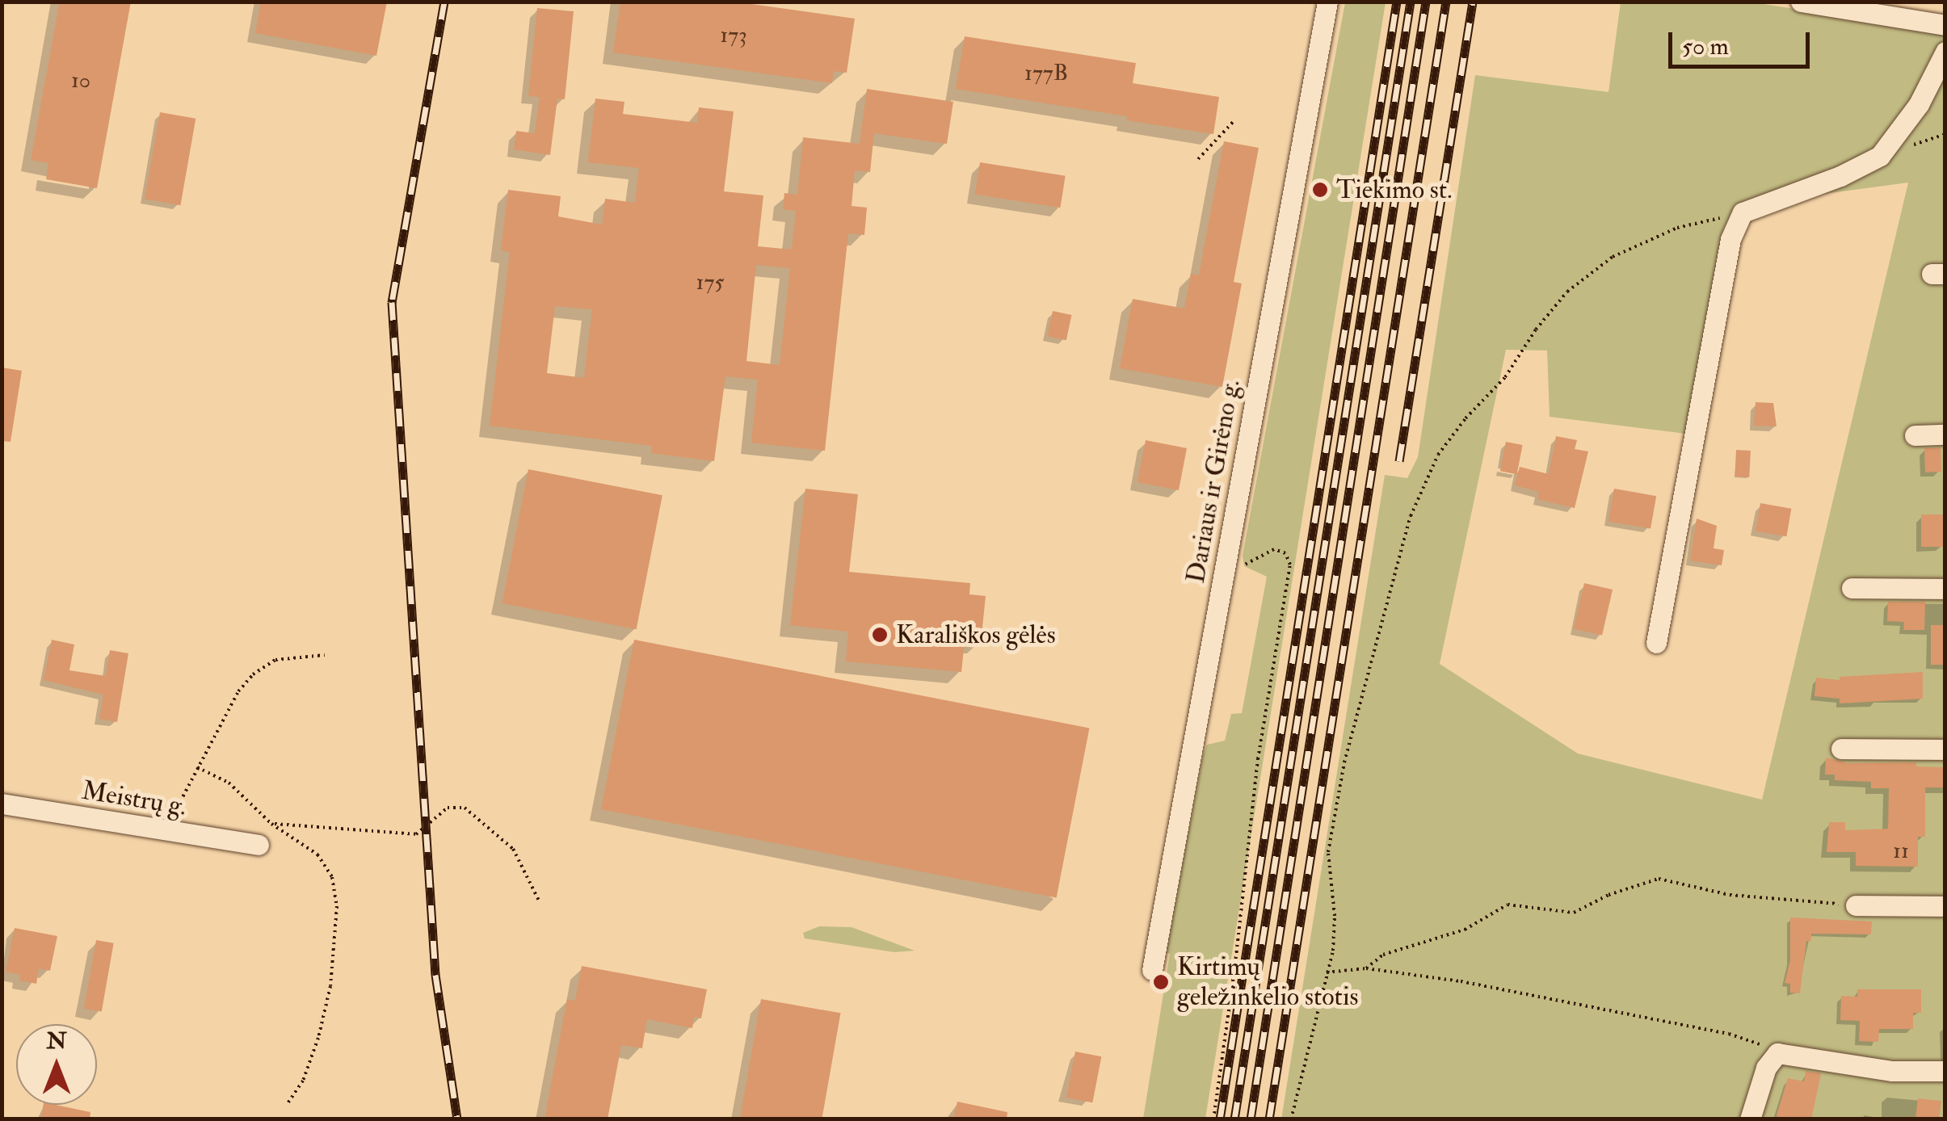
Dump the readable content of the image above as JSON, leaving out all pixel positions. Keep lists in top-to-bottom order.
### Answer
{
  "streets": {
    "street": ["Dariaus ir Girėno g.", "Meistrų g."]
  },
  "places": ["Tiekimo st.", "Karališkos gėlės", "Kirtimų geležinkelio stotis"],
  "house_numbers": [
    "173",
    "177B",
    "10",
    "175",
    "11"
  ],
  "scale_bar": "50 m",
  "north": "top"
}
